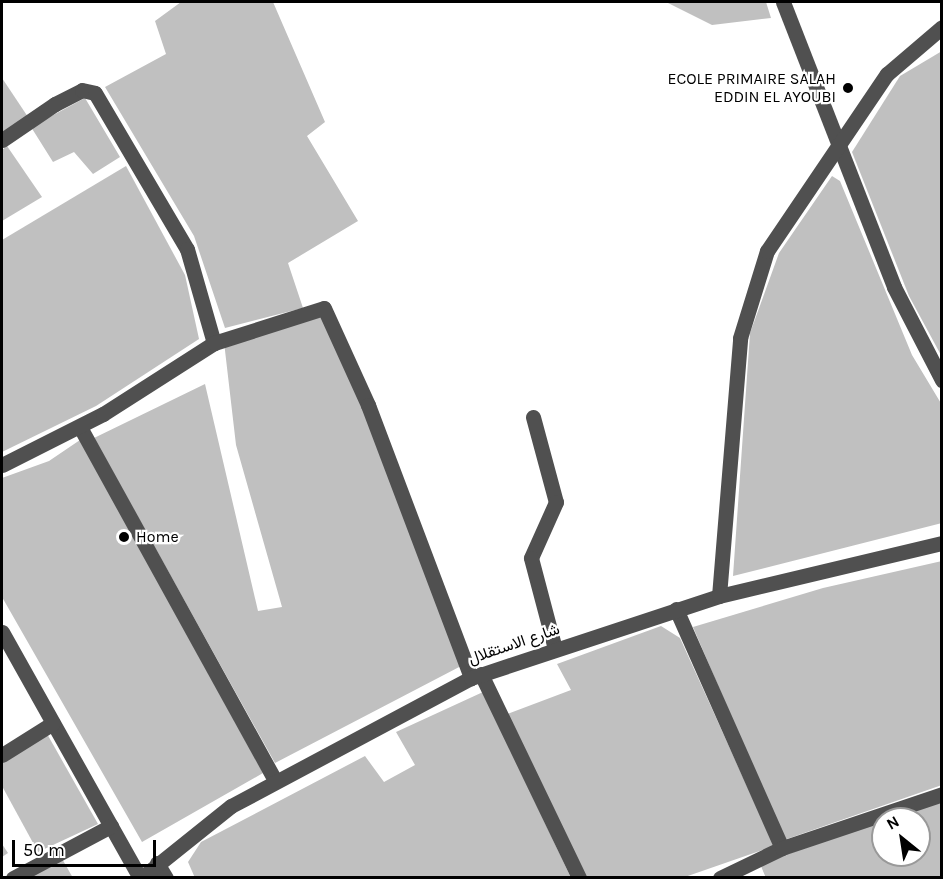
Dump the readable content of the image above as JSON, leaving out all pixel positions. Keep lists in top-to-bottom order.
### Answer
{
  "streets": {
    "street": ["شارع الاستقلال"]
  },
  "places": ["ECOLE PRIMAIRE SALAH EDDIN EL AYOUBI", "Home"],
  "scale_bar": "50 m",
  "north": "top left"
}
